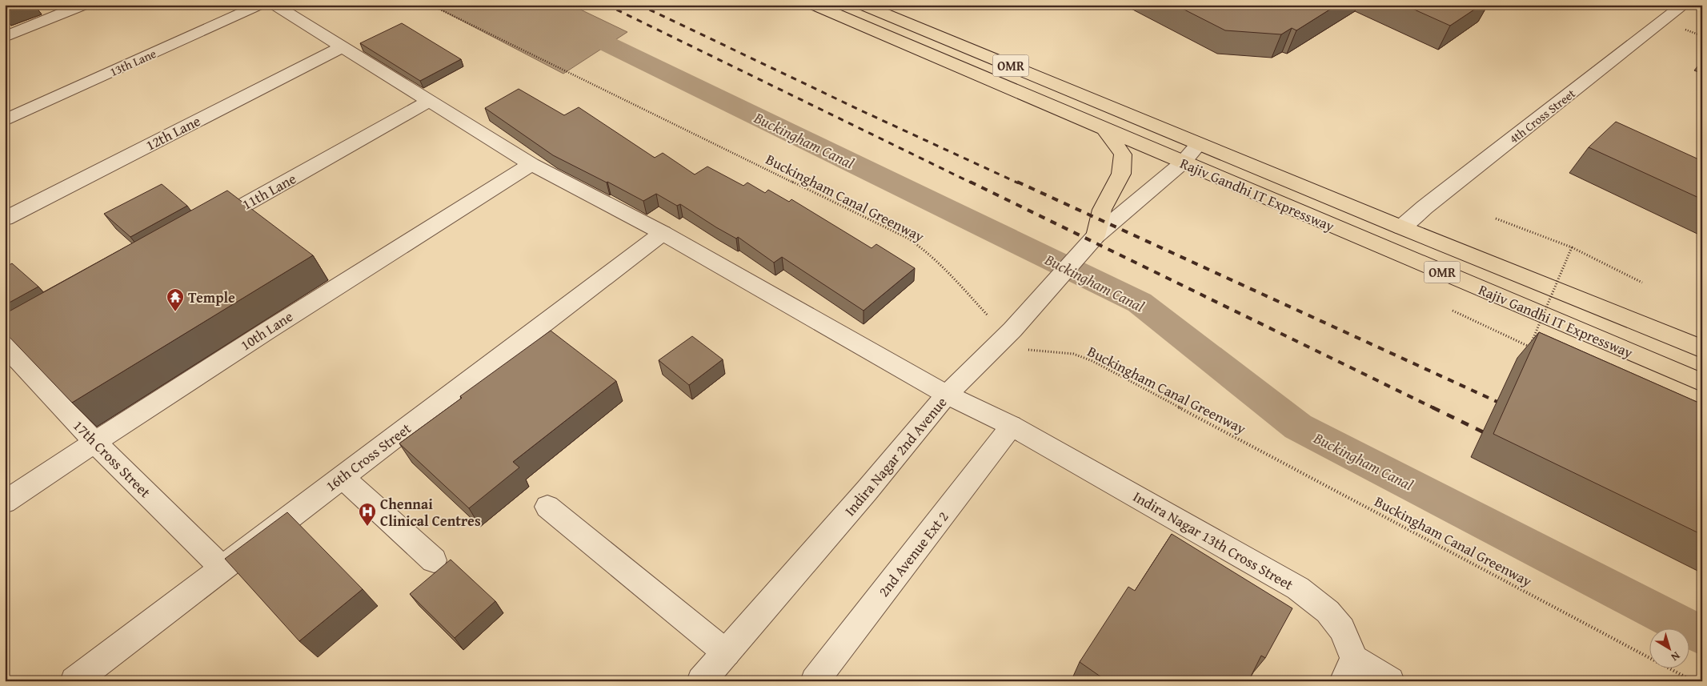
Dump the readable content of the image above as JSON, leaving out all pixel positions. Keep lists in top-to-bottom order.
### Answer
{
  "streets": {
    "main road": ["OMR", "Rajiv Gandhi IT Expressway"],
    "street": [
      "13th Lane",
      "4th Cross Street",
      "12th Lane",
      "11th Lane",
      "10th Lane",
      "Indira Nagar 2nd Avenue",
      "16th Cross Street",
      "17th Cross Street",
      "Indira Nagar 13th Cross Street",
      "2nd Avenue Ext 2"
    ],
    "path": ["Buckingham Canal Greenway"]
  },
  "crossings": [
    ["4th Cross Street", "Rajiv Gandhi IT Expressway"],
    ["12th Lane", "Indira Nagar 13th Cross Street"],
    ["11th Lane", "Indira Nagar 13th Cross Street"],
    ["Rajiv Gandhi IT Expressway", "Indira Nagar 2nd Avenue"],
    ["Buckingham Canal Greenway", "Indira Nagar 2nd Avenue"],
    ["10th Lane", "17th Cross Street"],
    ["10th Lane", "Indira Nagar 13th Cross Street"],
    ["Indira Nagar 2nd Avenue", "Indira Nagar 13th Cross Street"],
    ["16th Cross Street", "17th Cross Street"],
    ["16th Cross Street", "Indira Nagar 13th Cross Street"],
    ["Indira Nagar 13th Cross Street", "2nd Avenue Ext 2"]
  ],
  "water": ["Buckingham Canal"],
  "places": {
    "temple": ["Temple"],
    "hospital": ["Chennai Clinical Centres"]
  },
  "north": "bottom right"
}
